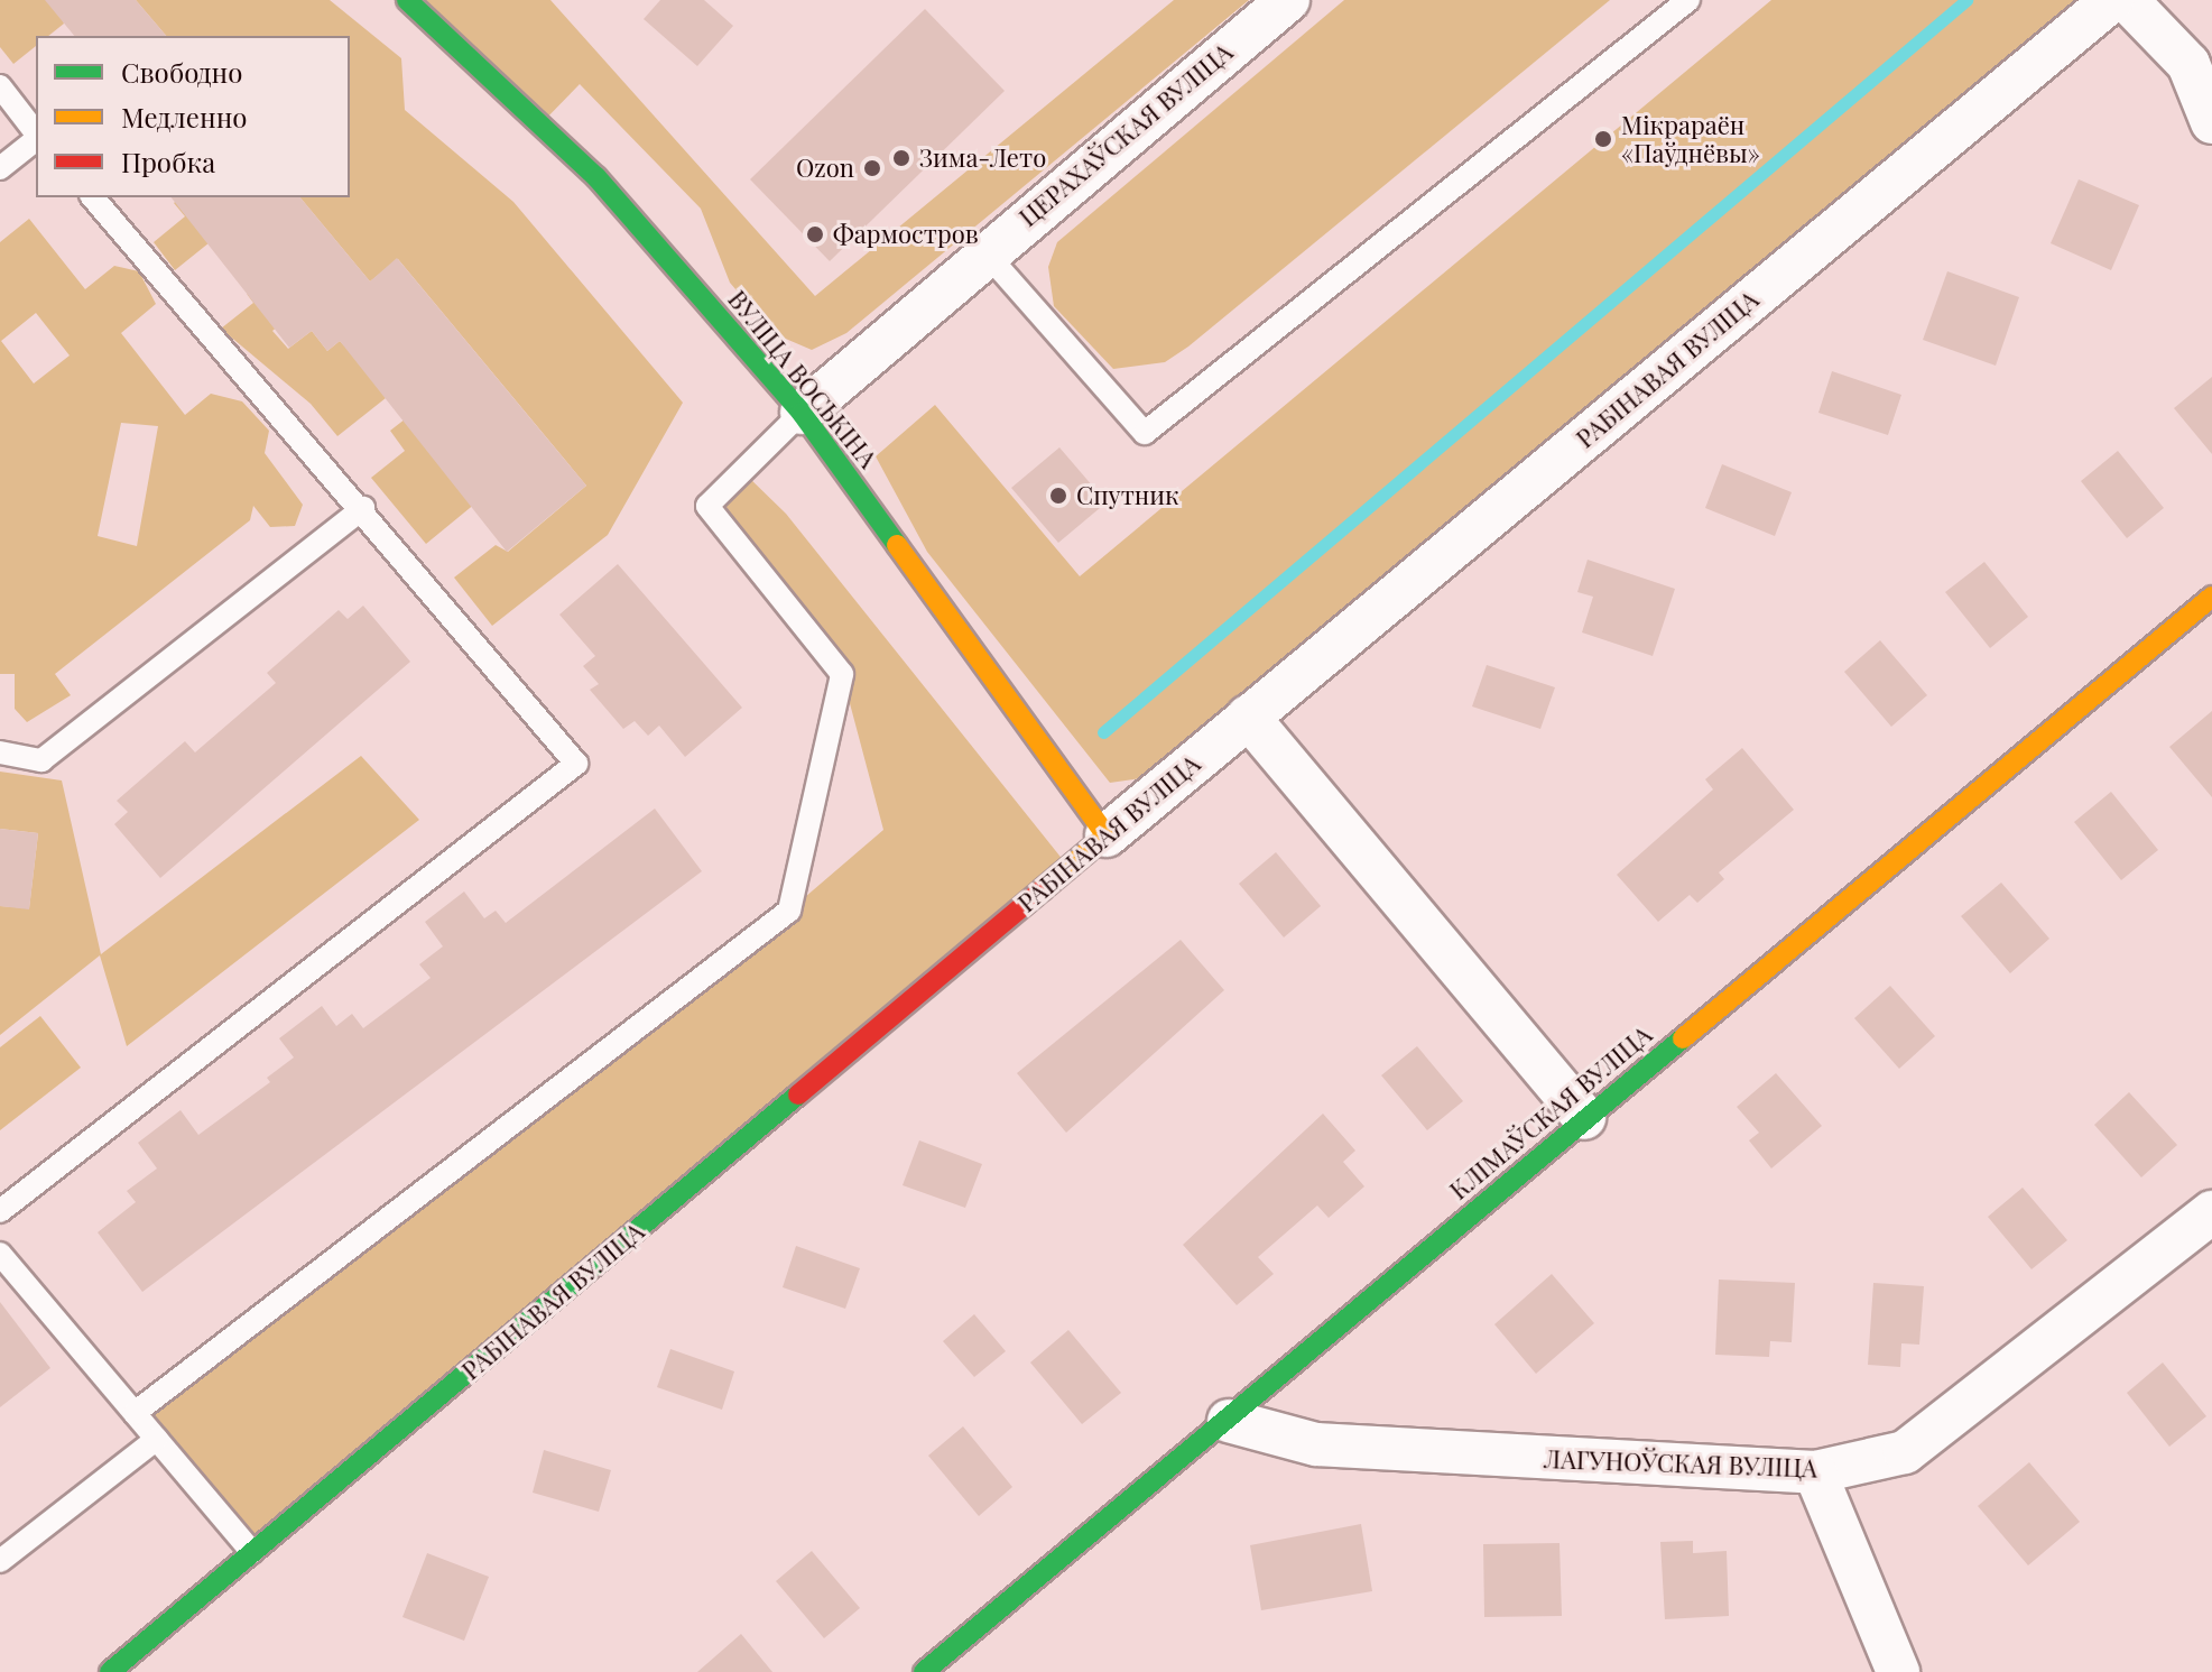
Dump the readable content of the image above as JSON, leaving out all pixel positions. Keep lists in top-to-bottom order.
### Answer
{
  "streets": {
    "street": [
      "ЦЕРАХАЎСКАЯ ВУЛІЦА",
      "РАБІНАВАЯ ВУЛІЦА",
      "ВУЛІЦА ВОСЬКІНА",
      "КЛІМАЎСКАЯ ВУЛІЦА",
      "ЛАГУНОЎСКАЯ ВУЛІЦА"
    ]
  },
  "crossings": [
    ["ЦЕРАХАЎСКАЯ ВУЛІЦА", "ВУЛІЦА ВОСЬКІНА"],
    ["РАБІНАВАЯ ВУЛІЦА", "ВУЛІЦА ВОСЬКІНА"],
    ["КЛІМАЎСКАЯ ВУЛІЦА", "ЛАГУНОЎСКАЯ ВУЛІЦА"]
  ],
  "places": [
    "Мікрараён «Паўднёвы»",
    "Зима-Лето",
    "Ozon",
    "Фармостров",
    "Спутник"
  ],
  "legend": ["Свободно", "Медленно", "Пробка"]
}
